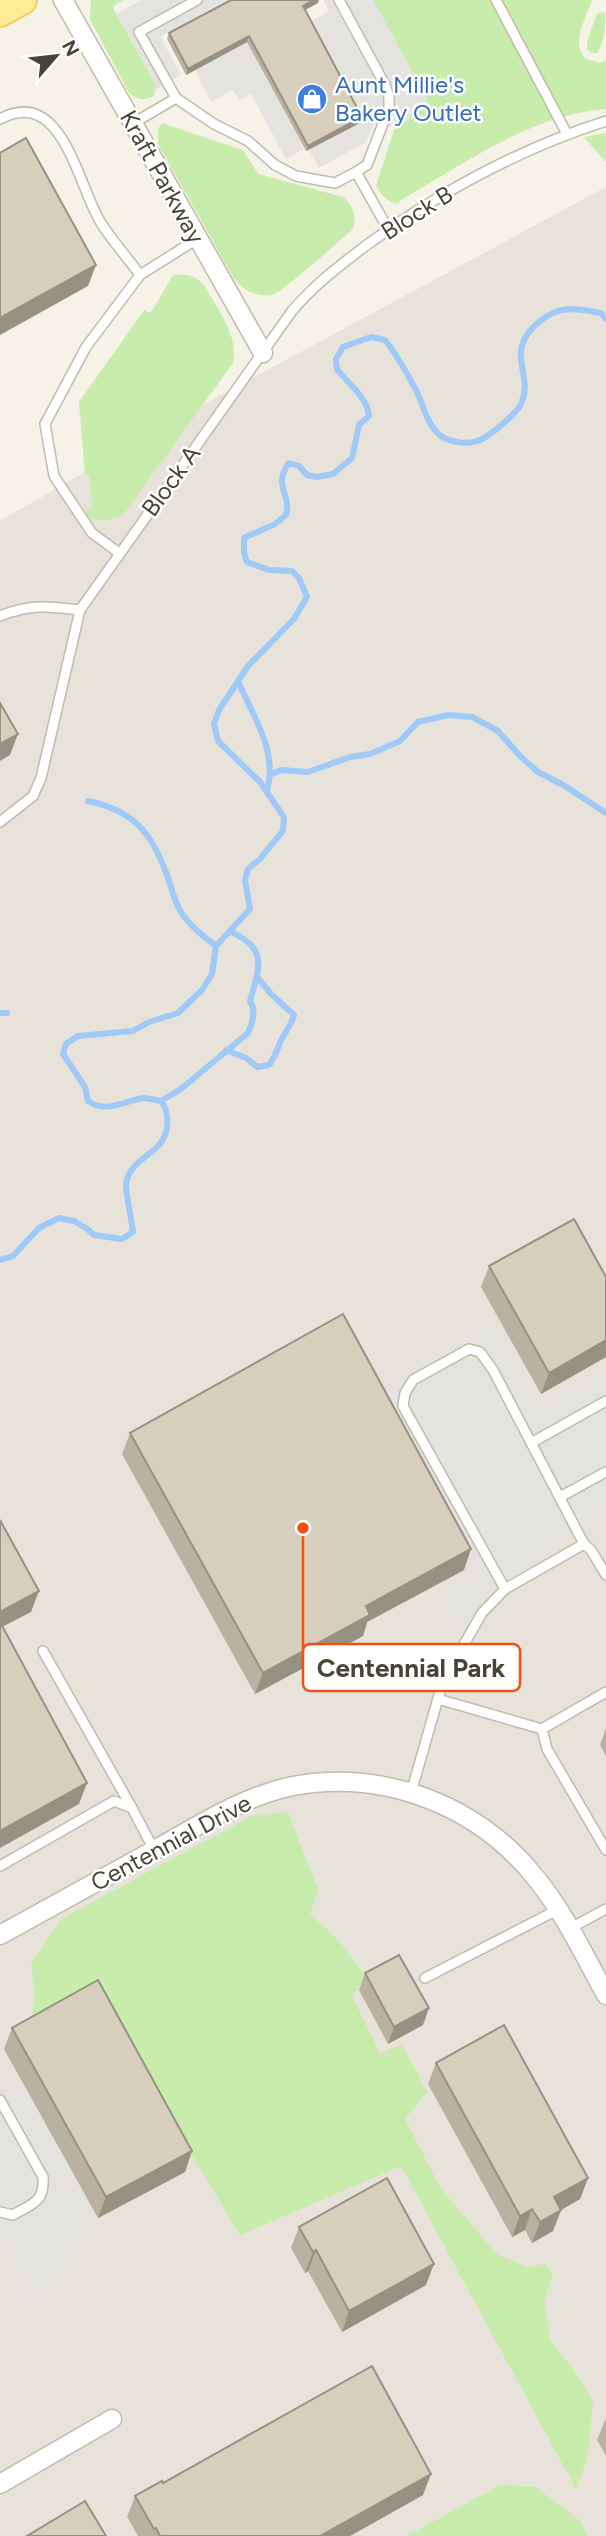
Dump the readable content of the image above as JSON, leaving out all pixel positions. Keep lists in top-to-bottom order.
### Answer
{
  "streets": {
    "street": ["Kraft Parkway", "Centennial Drive"],
    "lane": ["Block B", "Block A"]
  },
  "crossings": [
    ["Kraft Parkway", "Block B"],
    ["Kraft Parkway", "Block A"],
    ["Block B", "Block A"]
  ],
  "places": {
    "shop": ["Aunt Millie's Bakery Outlet"],
    "other": ["Centennial Park"]
  },
  "north": "top right"
}
